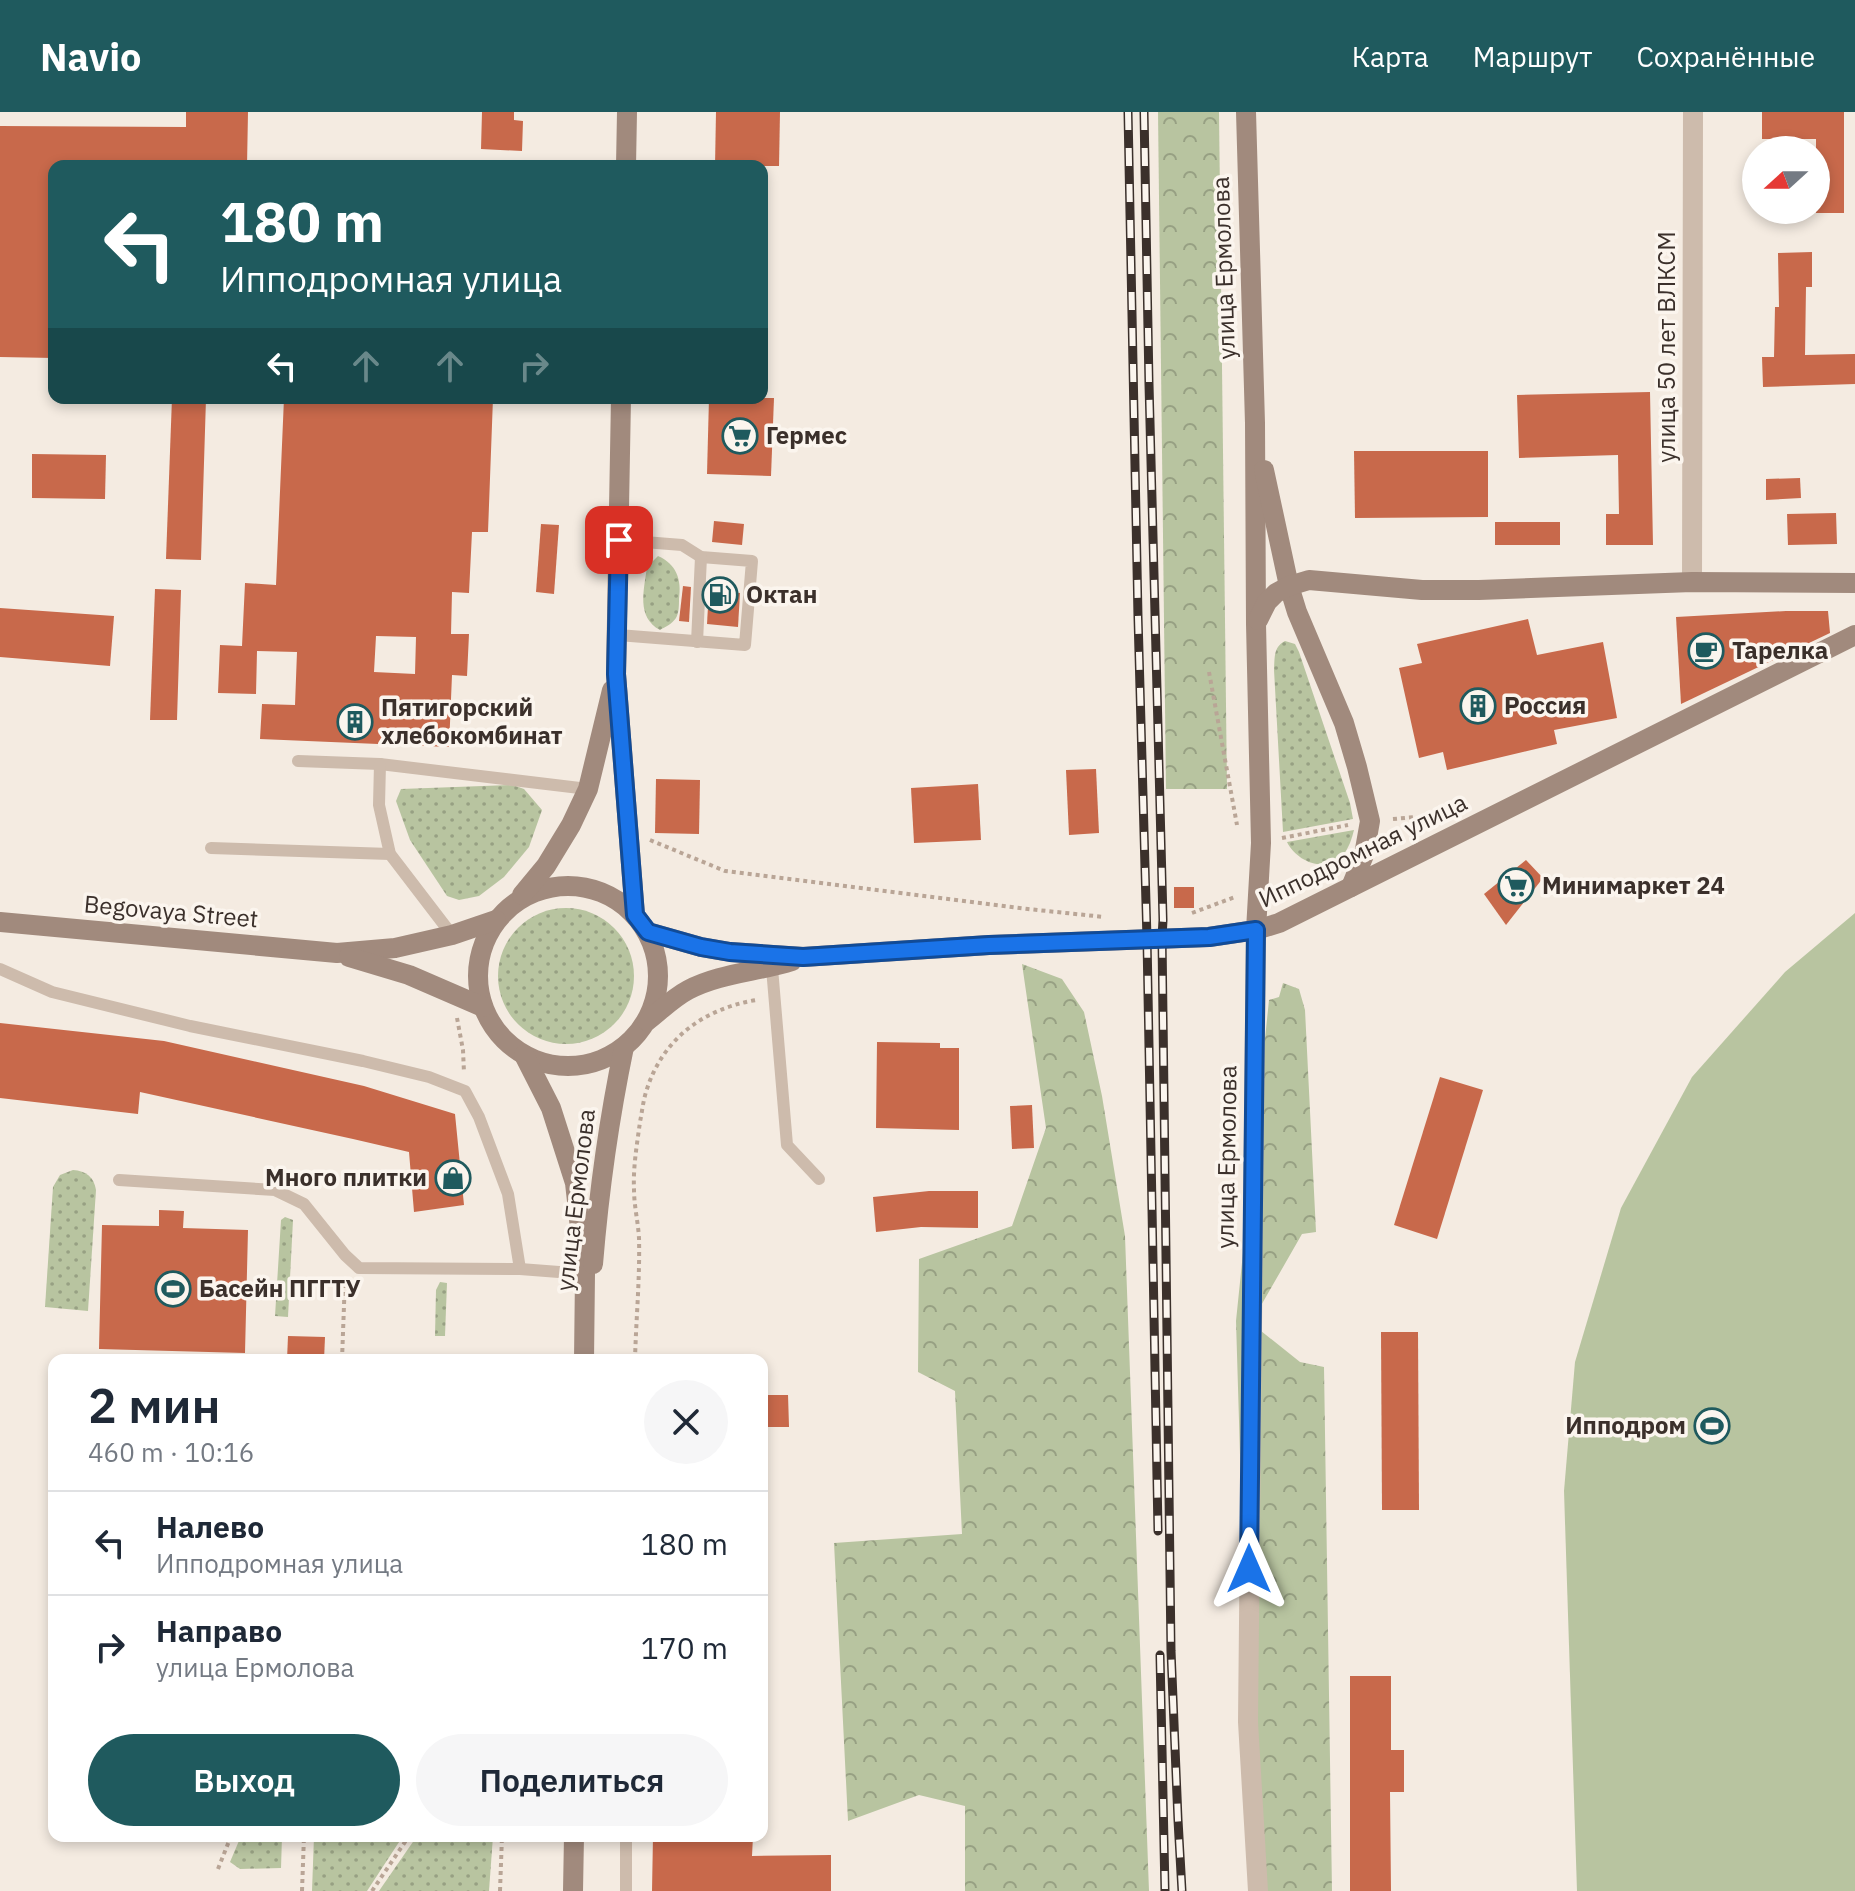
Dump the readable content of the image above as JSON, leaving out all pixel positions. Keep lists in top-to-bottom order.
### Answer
{
  "streets": {
    "street": [
      "улица Ермолова",
      "улица 50 лет ВЛКСМ",
      "Ипподромная улица",
      "Begovaya Street"
    ]
  },
  "crossings": [
    ["улица Ермолова", "Ипподромная улица"],
    ["улица Ермолова", "Begovaya Street"],
    ["Ипподромная улица", "Begovaya Street"]
  ],
  "places": {
    "supermarket": ["Гермес", "Минимаркет 24"],
    "fuel station": ["Октан"],
    "cafe": ["Тарелка"],
    "building": ["Россия", "Пятигорский хлебокомбинат"],
    "shop": ["Много плитки"],
    "sports": ["Басейн ПГГТУ", "Ипподpом"]
  },
  "north": "left",
  "page": {
    "header": "Navio",
    "nav": ["Карта", "Маршрут", "Сохранённые"],
    "turn": ["180 m", "Ипподромная улица"],
    "heading": ["2 мин", "460 m · 10:16"],
    "list": [
      {
        "name": "Налево",
        "note": "Ипподромная улица",
        "value": "180 m"
      },
      {
        "name": "Направо",
        "note": "улица Ермолова",
        "value": "170 m"
      }
    ],
    "buttons": ["Выход", "Поделиться"]
  }
}
